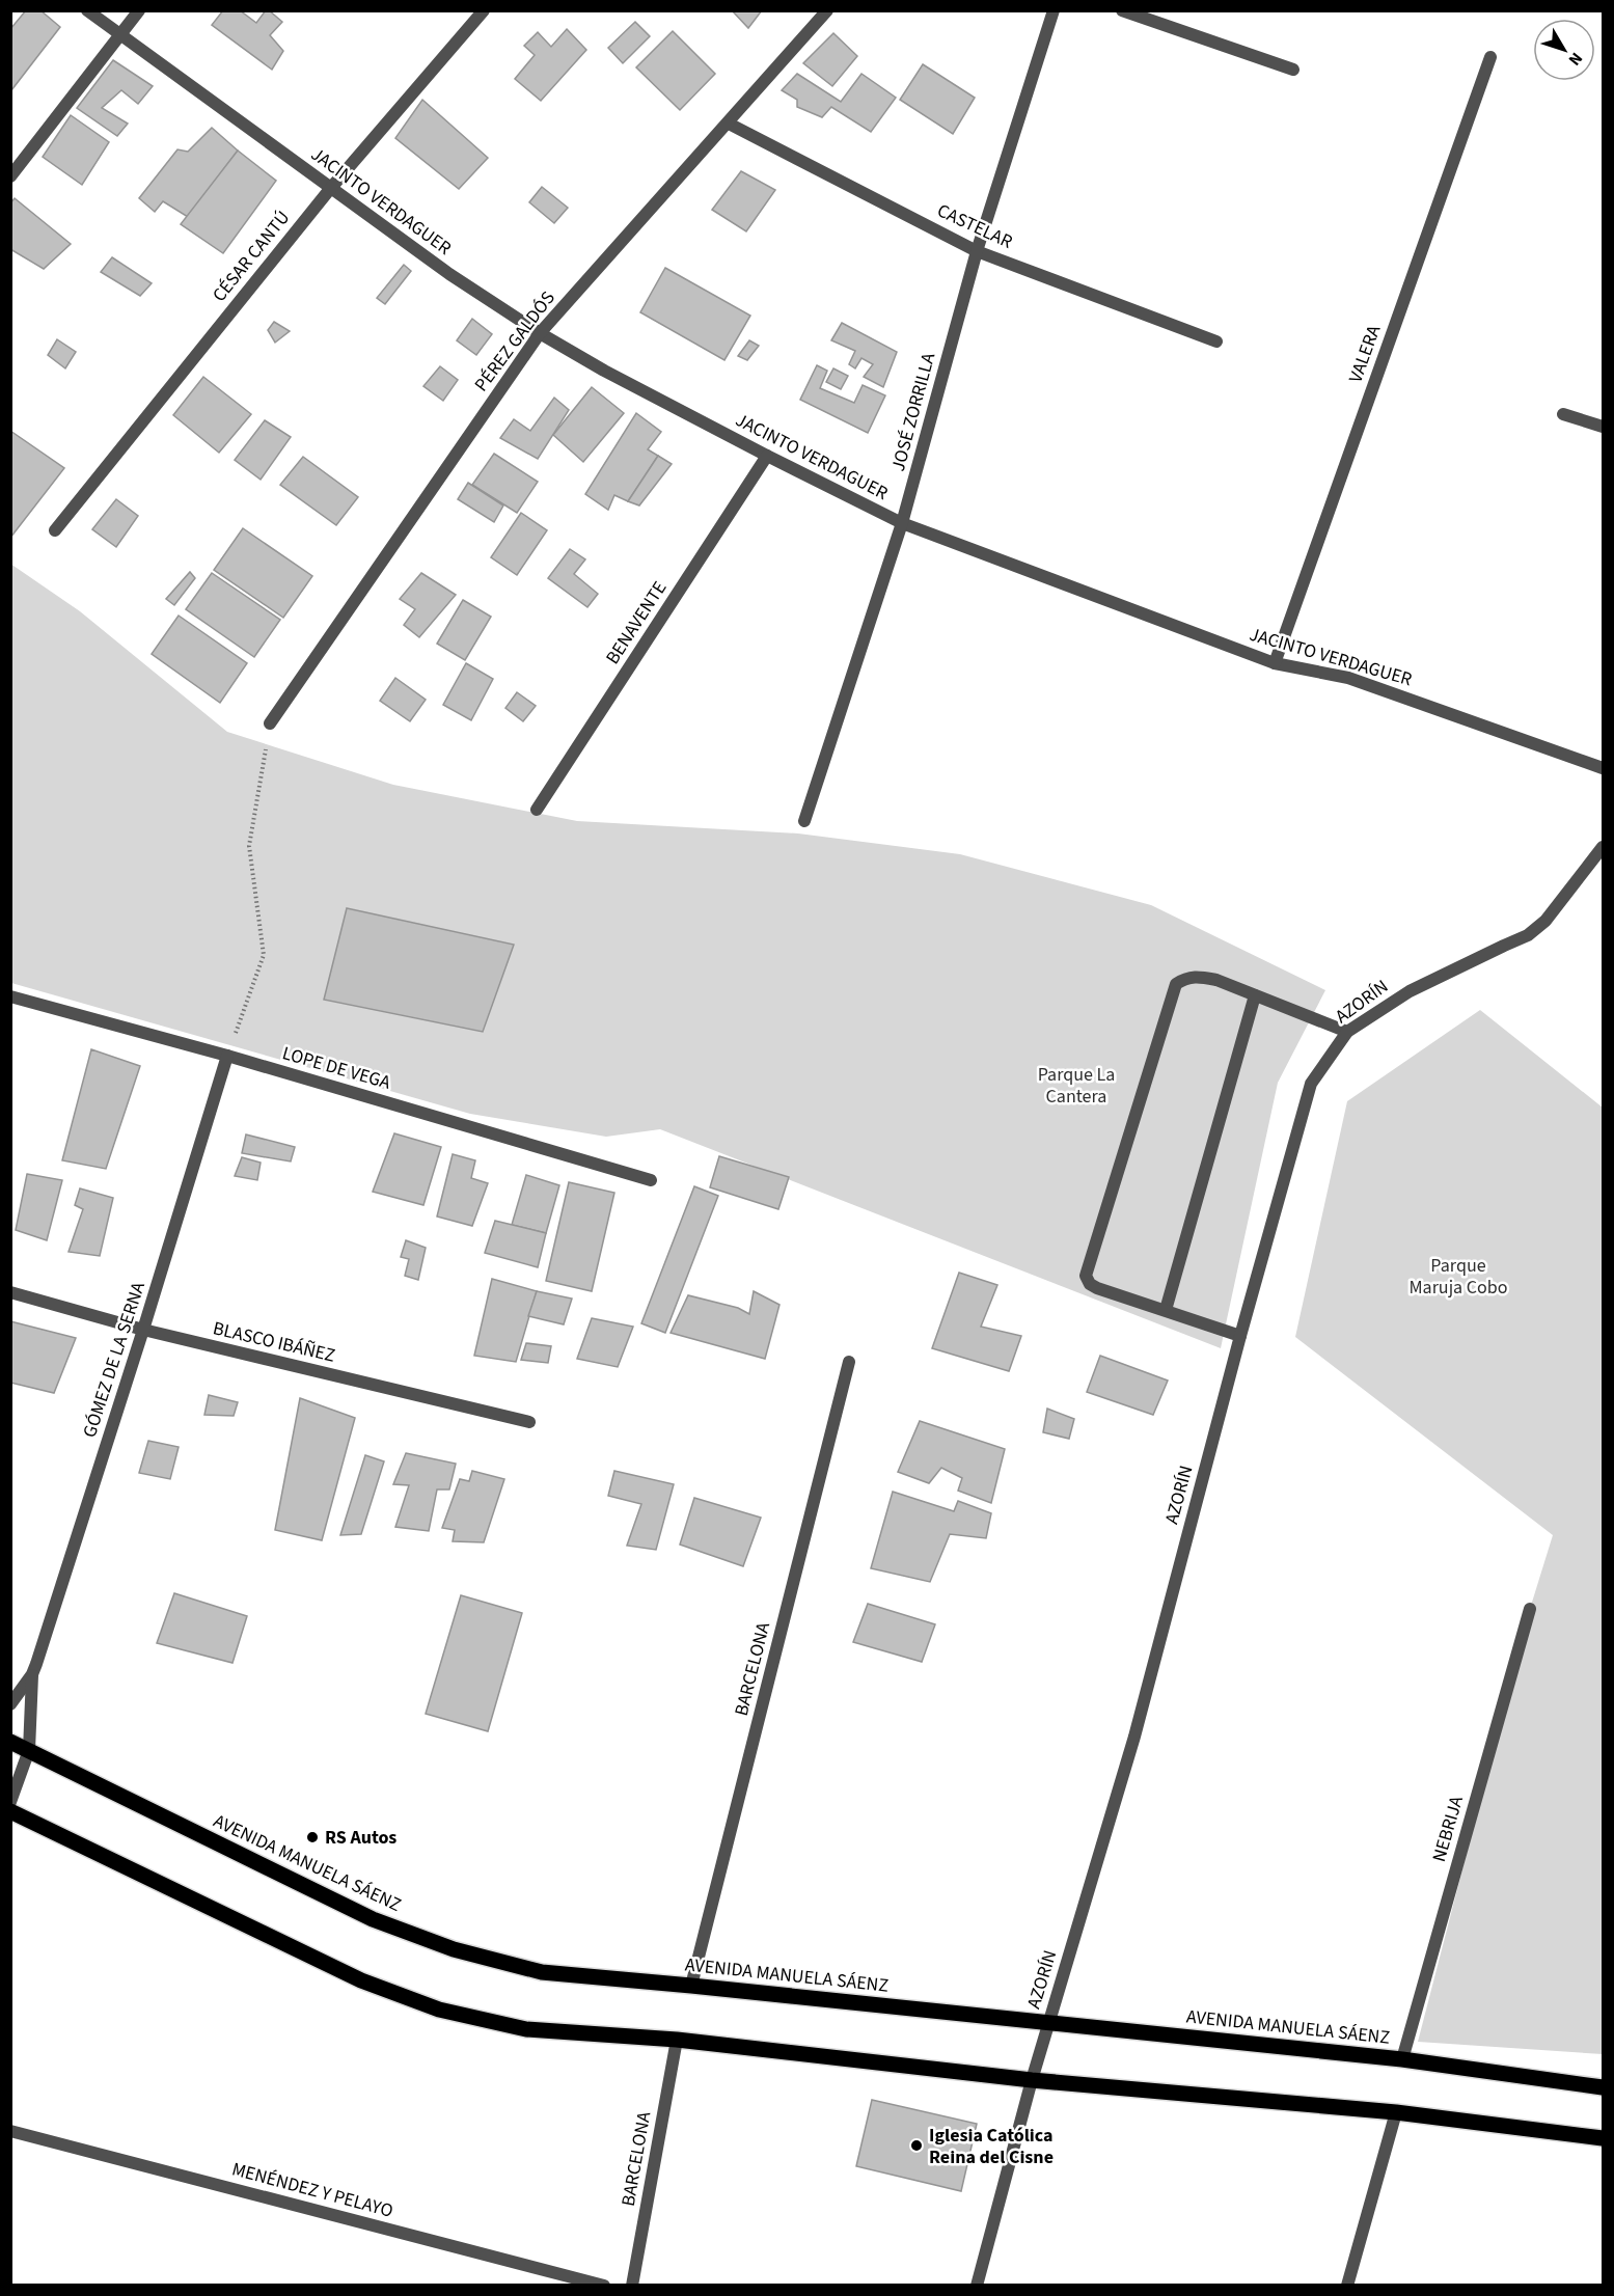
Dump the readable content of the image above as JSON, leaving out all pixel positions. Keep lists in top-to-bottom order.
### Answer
{
  "streets": {
    "main road": ["AVENIDA MANUELA SÁENZ"],
    "street": [
      "JACINTO VERDAGUER",
      "CASTELAR",
      "CÉSAR CANTÚ",
      "PÉREZ GALDÓS",
      "VALERA",
      "JOSÉ ZORRILLA",
      "BENAVENTE",
      "AZORÍN",
      "LOPE DE VEGA",
      "BLASCO IBÁÑEZ",
      "GÓMEZ DE LA SERNA",
      "BARCELONA",
      "NEBRIJA",
      "MENÉNDEZ Y PELAYO"
    ]
  },
  "crossings": [
    ["JACINTO VERDAGUER", "CÉSAR CANTÚ"],
    ["JACINTO VERDAGUER", "PÉREZ GALDÓS"],
    ["JACINTO VERDAGUER", "VALERA"],
    ["JACINTO VERDAGUER", "JOSÉ ZORRILLA"],
    ["JACINTO VERDAGUER", "BENAVENTE"],
    ["CASTELAR", "PÉREZ GALDÓS"],
    ["CASTELAR", "JOSÉ ZORRILLA"],
    ["AZORÍN", "AVENIDA MANUELA SÁENZ"],
    ["LOPE DE VEGA", "GÓMEZ DE LA SERNA"],
    ["BLASCO IBÁÑEZ", "GÓMEZ DE LA SERNA"],
    ["GÓMEZ DE LA SERNA", "AVENIDA MANUELA SÁENZ"],
    ["BARCELONA", "AVENIDA MANUELA SÁENZ"],
    ["NEBRIJA", "AVENIDA MANUELA SÁENZ"]
  ],
  "parks": ["Parque La Cantera", "Parque Maruja Cobo"],
  "places": ["RS Autos", "Iglesia Católica Reina del Cisne"],
  "north": "bottom right"
}
